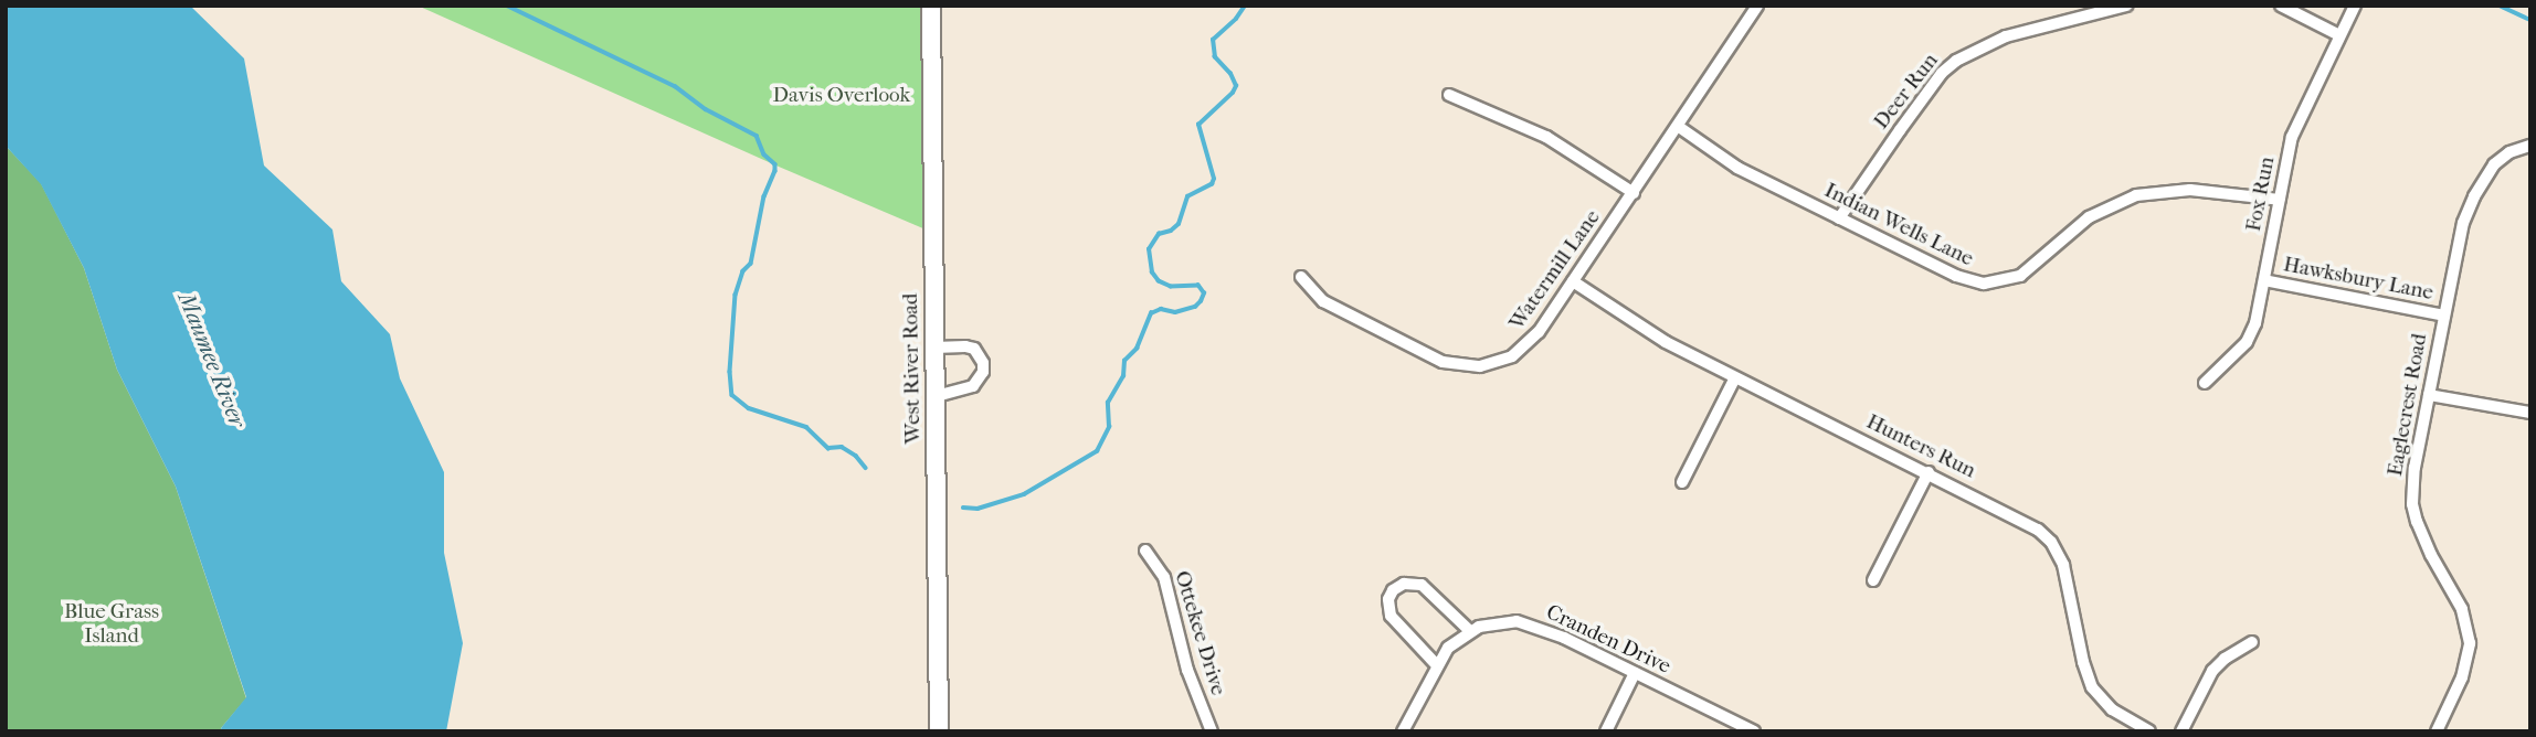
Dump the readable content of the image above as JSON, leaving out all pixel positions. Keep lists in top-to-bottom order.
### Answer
{
  "streets": {
    "main road": ["West River Road"],
    "street": [
      "Deer Run",
      "Fox Run",
      "Indian Wells Lane",
      "Watermill Lane",
      "Hawksbury Lane",
      "Eaglecrest Road",
      "Hunters Run",
      "Ottekee Drive",
      "Cranden Drive"
    ]
  },
  "crossings": [
    ["Deer Run", "Indian Wells Lane"],
    ["Fox Run", "Indian Wells Lane"],
    ["Fox Run", "Hawksbury Lane"],
    ["Indian Wells Lane", "Watermill Lane"],
    ["Watermill Lane", "Hunters Run"],
    ["Hawksbury Lane", "Eaglecrest Road"]
  ],
  "water": ["Maumee River"],
  "parks": ["Davis Overlook", "Blue Grass Island"]
}
